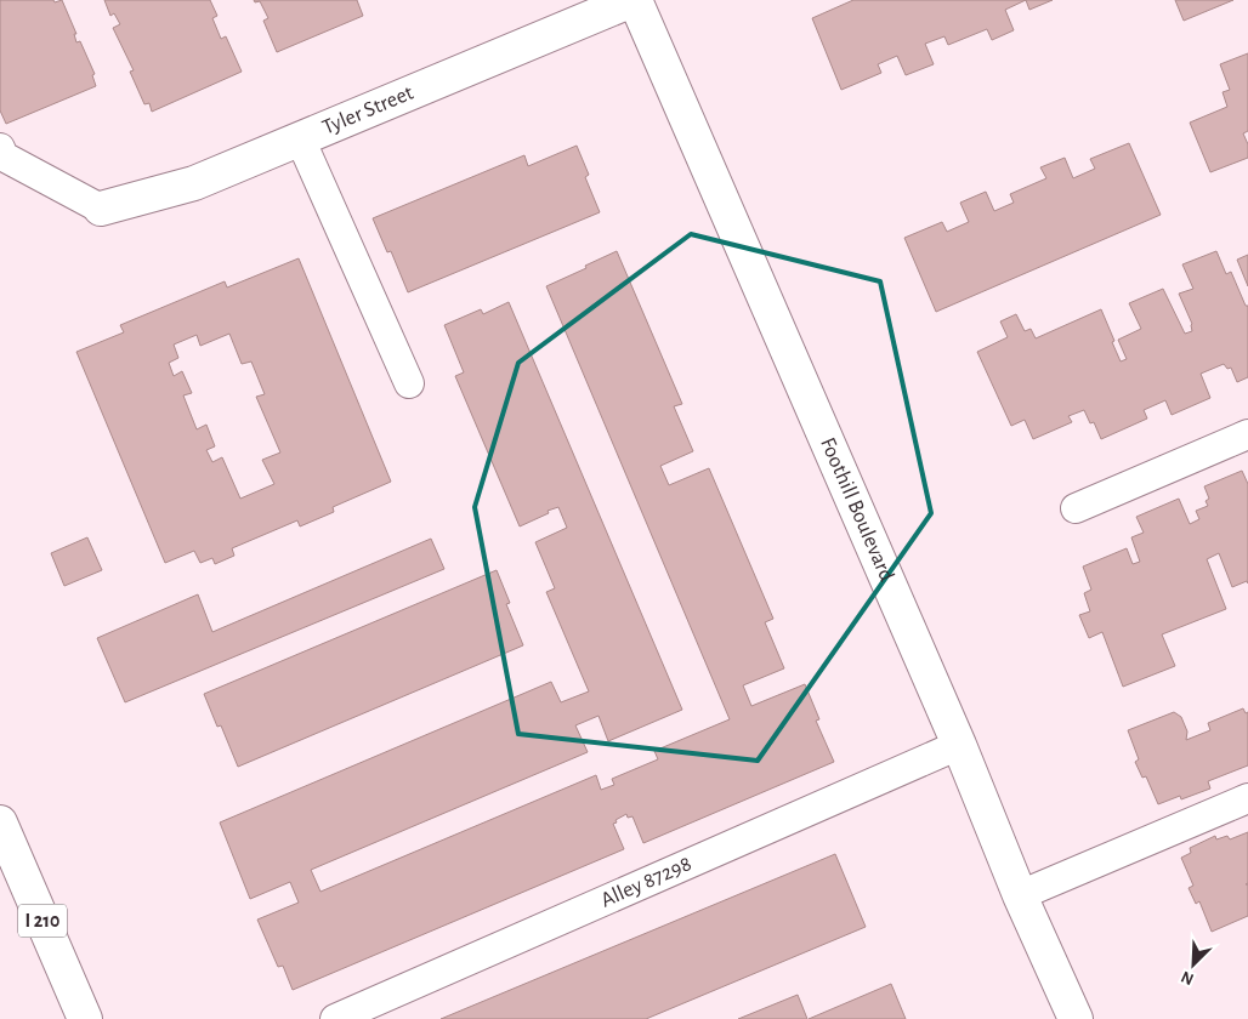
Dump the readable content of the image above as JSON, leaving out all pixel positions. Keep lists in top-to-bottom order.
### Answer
{
  "streets": {
    "main road": ["Tyler Street", "Foothill Boulevard", "I 210"],
    "lane": ["Alley 87298"]
  },
  "crossings": [
    ["Tyler Street", "Foothill Boulevard"],
    ["Foothill Boulevard", "Alley 87298"]
  ],
  "north": "bottom left"
}
